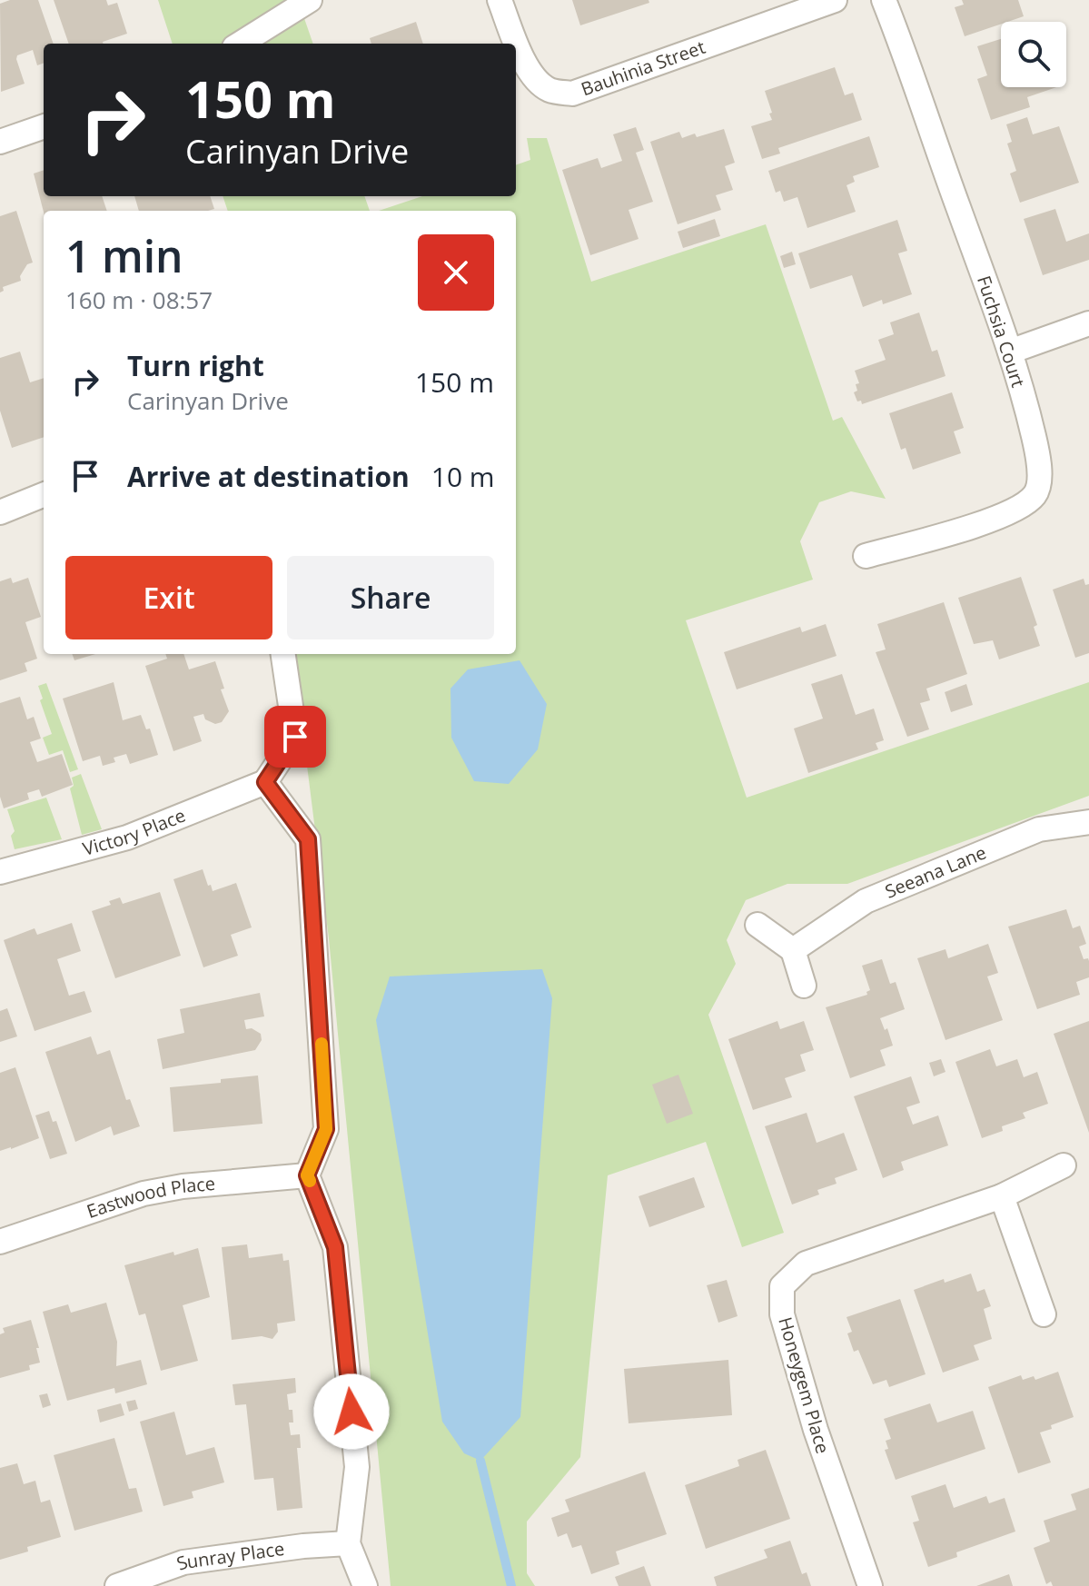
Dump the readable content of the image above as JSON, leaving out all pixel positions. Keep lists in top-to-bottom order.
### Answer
{
  "streets": {
    "street": [
      "Bauhinia Street",
      "Fuchsia Court",
      "Victory Place",
      "Seeana Lane",
      "Eastwood Place",
      "Honeygem Place",
      "Sunray Place"
    ]
  },
  "page": {
    "turn": ["150 m", "Carinyan Drive"],
    "heading": ["1 min", "160 m · 08:57"],
    "list": [
      {
        "name": "Turn right",
        "note": "Carinyan Drive",
        "value": "150 m"
      },
      {
        "name": "Arrive at destination",
        "value": "10 m"
      }
    ],
    "buttons": ["Exit", "Share"]
  }
}
